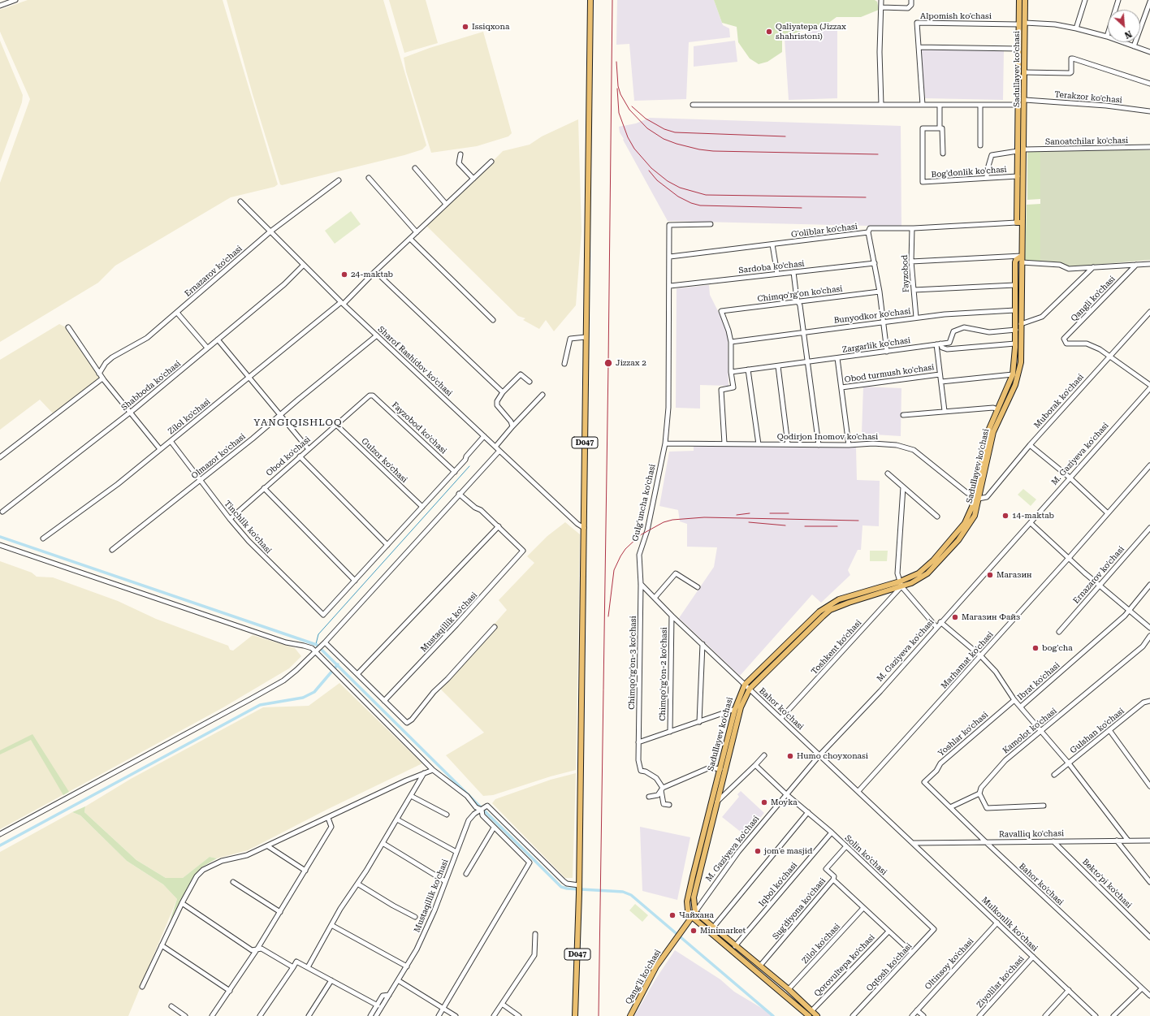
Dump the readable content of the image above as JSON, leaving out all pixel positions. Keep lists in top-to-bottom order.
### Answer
{
  "streets": {
    "main road": [
      "Sadullayev ko'chasi",
      "D047",
      "M. Gaziyeva ko'chasi",
      "Qang'li ko'chasi"
    ],
    "street": [
      "Alpomish ko'chasi",
      "Terakzor ko'chasi",
      "Sanoatchilar ko'chasi",
      "Bog'donlik ko'chasi",
      "G'oliblar ko'chasi",
      "Sardoba ko'chasi",
      "Ernazarov ko'chasi",
      "Fayzobod",
      "Chimqo'rg'on ko'chasi",
      "Qangli ko'chasi",
      "Bunyodkor ko'chasi",
      "Zargarlik ko'chasi",
      "Sharof Rashidov ko'chasi",
      "Obod turmush ko'chasi",
      "Shabboda ko'chasi",
      "Muborak ko'chasi",
      "Zilol ko'chasi",
      "Fayzobod ko'chasi",
      "Qodirjon Inomov ko'chasi",
      "Olmazor ko'chasi",
      "Obod ko'chasi",
      "Gulzor ko'chasi",
      "Gulg'uncha ko'chasi",
      "Tinchlik ko'chasi",
      "Mustaqillik ko'chasi",
      "Toshkent ko'chasi",
      "Marhamat ko'chasi",
      "Chimqo'rg'on-3 ko'chasi",
      "Chimqo'rg'on-2 ko'chasi",
      "Ibrat ko'chasi",
      "Bahor ko'chasi",
      "Kamolot ko'chasi",
      "Gulshan ko'chasi",
      "Yoshlar ko'chasi",
      "Ravalliq ko'chasi",
      "Solin ko'chasi",
      "Bekto'pi ko'chasi",
      "Iqbol ko'chasi",
      "Sug'diyona ko'chasi",
      "Mulkonlik ko'chasi",
      "Oltinsoy ko'chasi",
      "Qorovultepa ko'chasi",
      "Oqtosh ko'chasi",
      "Ziyolilar ko'chasi"
    ]
  },
  "crossings": [
    ["Alpomish ko'chasi", "Sadullayev ko'chasi"],
    ["Sadullayev ko'chasi", "Terakzor ko'chasi"],
    ["Sadullayev ko'chasi", "Sanoatchilar ko'chasi"],
    ["Sadullayev ko'chasi", "Bog'donlik ko'chasi"],
    ["Sadullayev ko'chasi", "G'oliblar ko'chasi"],
    ["Sadullayev ko'chasi", "Muborak ko'chasi"],
    ["Sadullayev ko'chasi", "M. Gaziyeva ko'chasi"],
    ["Sadullayev ko'chasi", "Toshkent ko'chasi"],
    ["Sadullayev ko'chasi", "Bahor ko'chasi"],
    ["G'oliblar ko'chasi", "Fayzobod"],
    ["G'oliblar ko'chasi", "Gulg'uncha ko'chasi"],
    ["Sardoba ko'chasi", "Gulg'uncha ko'chasi"],
    ["Ernazarov ko'chasi", "Sharof Rashidov ko'chasi"],
    ["Fayzobod", "Bunyodkor ko'chasi"],
    ["Chimqo'rg'on ko'chasi", "Bunyodkor ko'chasi"],
    ["Qangli ko'chasi", "Muborak ko'chasi"],
    ["Sharof Rashidov ko'chasi", "Shabboda ko'chasi"],
    ["Sharof Rashidov ko'chasi", "Zilol ko'chasi"],
    ["Sharof Rashidov ko'chasi", "D047"],
    ["Sharof Rashidov ko'chasi", "Olmazor ko'chasi"],
    ["Zilol ko'chasi", "Tinchlik ko'chasi"],
    ["Fayzobod ko'chasi", "Obod ko'chasi"],
    ["Qodirjon Inomov ko'chasi", "Gulg'uncha ko'chasi"],
    ["D047", "Mustaqillik ko'chasi"],
    ["M. Gaziyeva ko'chasi", "Bahor ko'chasi"],
    ["M. Gaziyeva ko'chasi", "Solin ko'chasi"],
    ["M. Gaziyeva ko'chasi", "Qang'li ko'chasi"],
    ["Olmazor ko'chasi", "Tinchlik ko'chasi"],
    ["Obod ko'chasi", "Gulzor ko'chasi"],
    ["Obod ko'chasi", "Tinchlik ko'chasi"],
    ["Gulg'uncha ko'chasi", "Chimqo'rg'on-3 ko'chasi"],
    ["Gulg'uncha ko'chasi", "Bahor ko'chasi"],
    ["Toshkent ko'chasi", "Bahor ko'chasi"],
    ["Marhamat ko'chasi", "Bahor ko'chasi"],
    ["Chimqo'rg'on-3 ko'chasi", "Bahor ko'chasi"],
    ["Chimqo'rg'on-2 ko'chasi", "Bahor ko'chasi"],
    ["Bahor ko'chasi", "Yoshlar ko'chasi"],
    ["Bahor ko'chasi", "Ravalliq ko'chasi"],
    ["Bahor ko'chasi", "Mulkonlik ko'chasi"],
    ["Ravalliq ko'chasi", "Bekto'pi ko'chasi"],
    ["Ravalliq ko'chasi", "Mulkonlik ko'chasi"],
    ["Solin ko'chasi", "Iqbol ko'chasi"],
    ["Solin ko'chasi", "Sug'diyona ko'chasi"],
    ["Solin ko'chasi", "Oqtosh ko'chasi"],
    ["Mulkonlik ko'chasi", "Oltinsoy ko'chasi"],
    ["Mulkonlik ko'chasi", "Ziyolilar ko'chasi"]
  ],
  "districts": ["YANGIQISHLOQ"],
  "places": [
    "Issiqxona",
    "Qaliyatepa (Jizzax shahristoni)",
    "24-maktab",
    "Jizzax 2",
    "14-maktab",
    "Магазин",
    "Магазин Файз",
    "bog'cha",
    "Humo choyxonasi",
    "Moyka",
    "jom'e masjid",
    "Чайхана",
    "Minimarket"
  ],
  "north": "bottom right"
}
